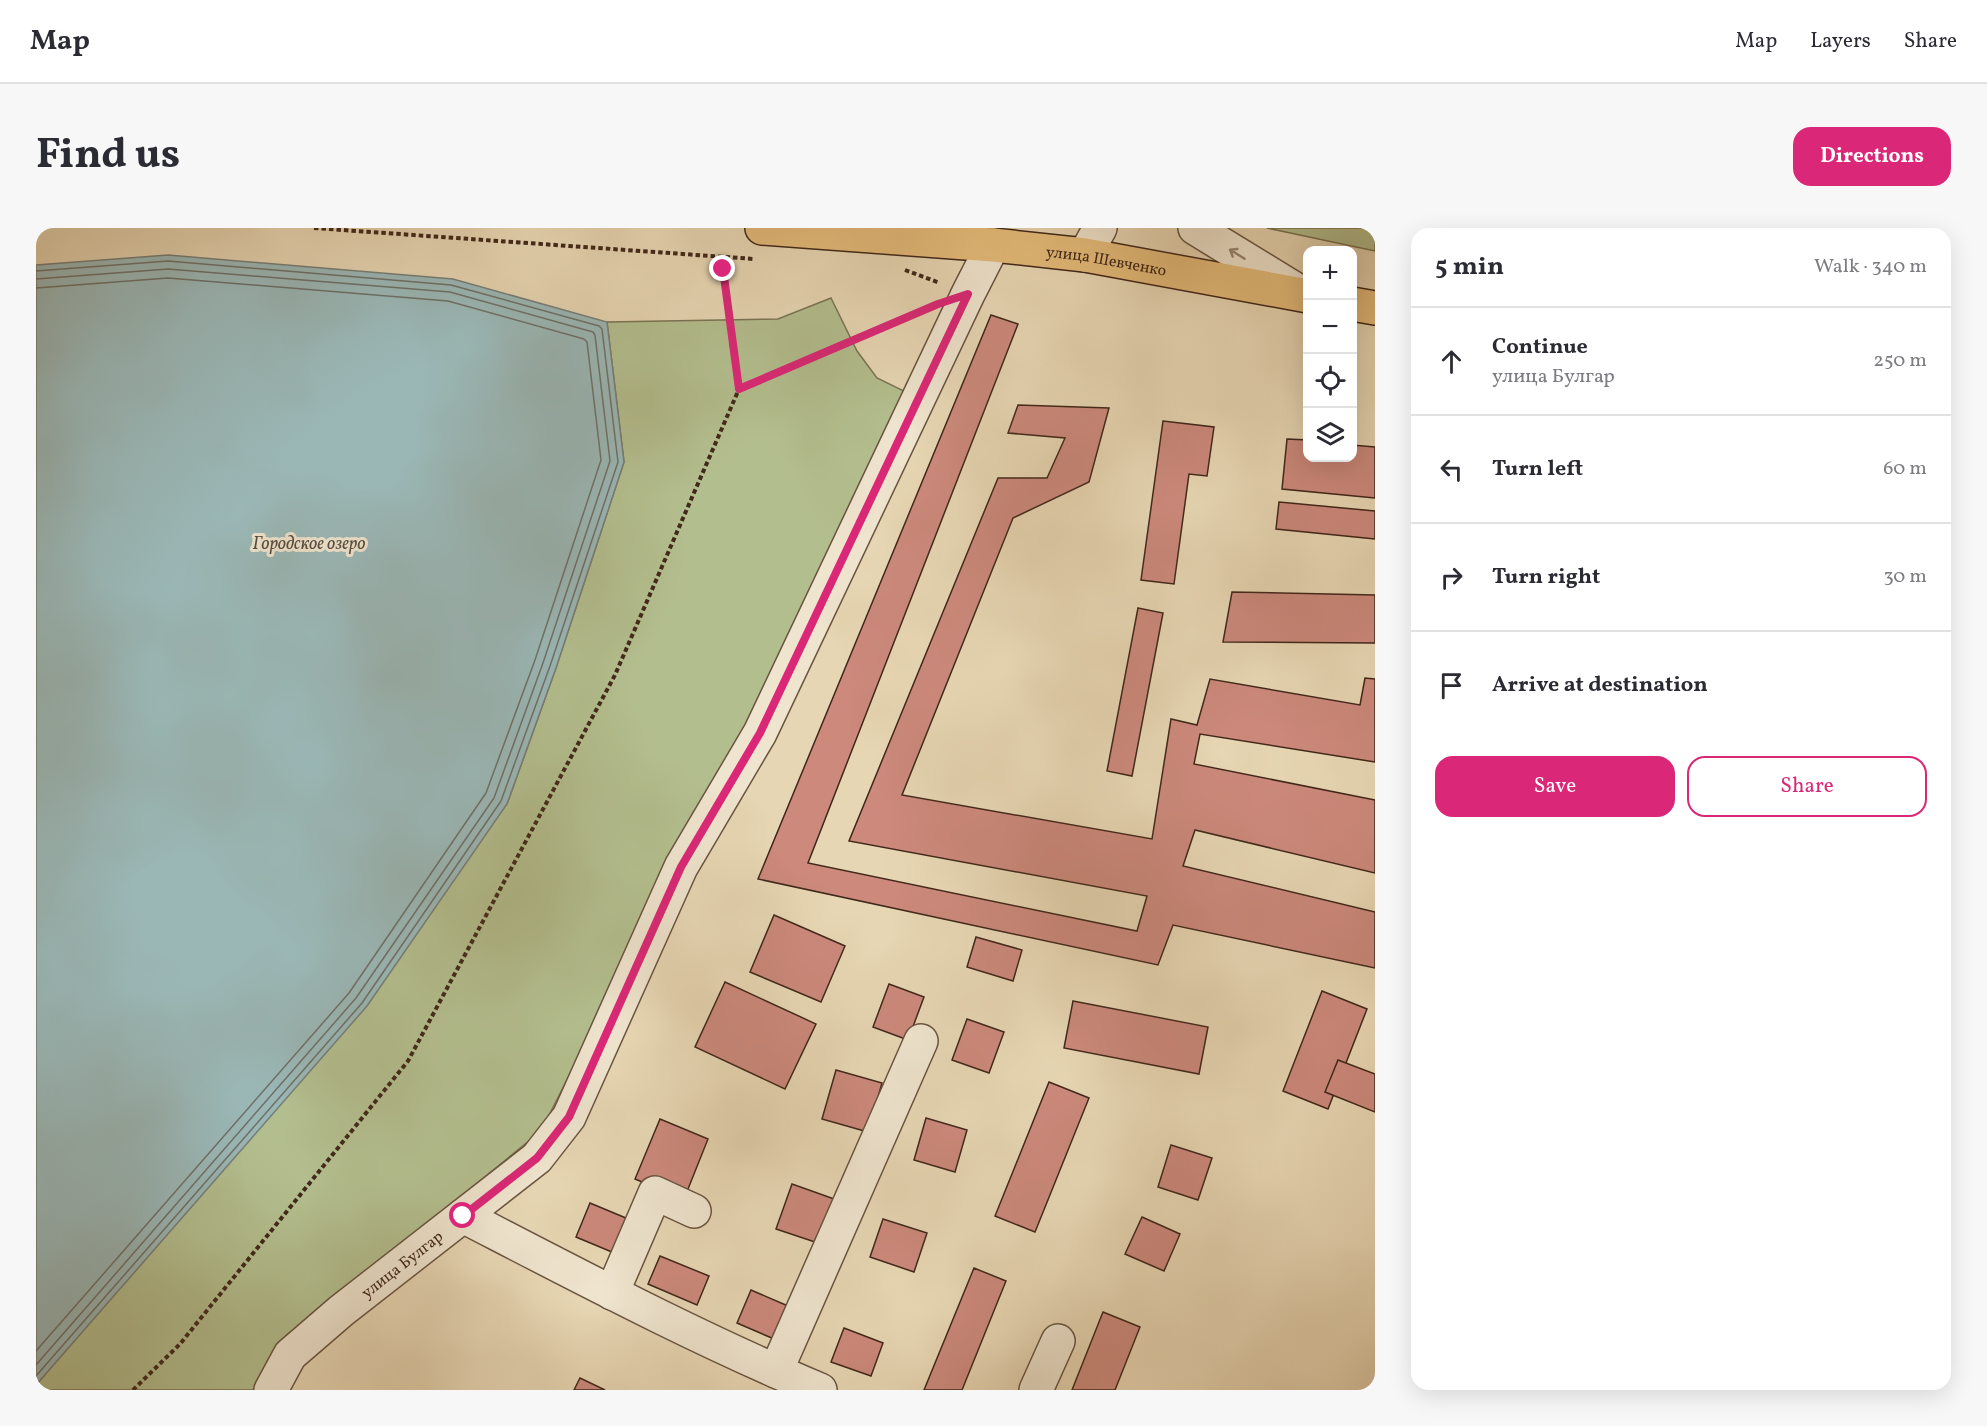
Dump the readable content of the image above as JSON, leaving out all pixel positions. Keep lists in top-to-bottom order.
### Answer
{
  "streets": {
    "main road": ["улица Шевченко"],
    "street": ["улица Булгар"]
  },
  "crossings": [
    ["улица Шевченко", "улица Булгар"]
  ],
  "water": ["Городское озеро"],
  "page": {
    "header": "Map",
    "nav": ["Map", "Layers", "Share"],
    "title": "Find us",
    "buttons": [
      "Directions",
      ["Save", "Share"]
    ],
    "heading": ["5 min", "Walk · 340 m"],
    "map_buttons": ["+", "−"],
    "list": [
      ["Continue", "улица Булгар", "250 m"],
      ["Turn left", "60 m"],
      ["Turn right", "30 m"],
      "Arrive at destination"
    ]
  }
}
